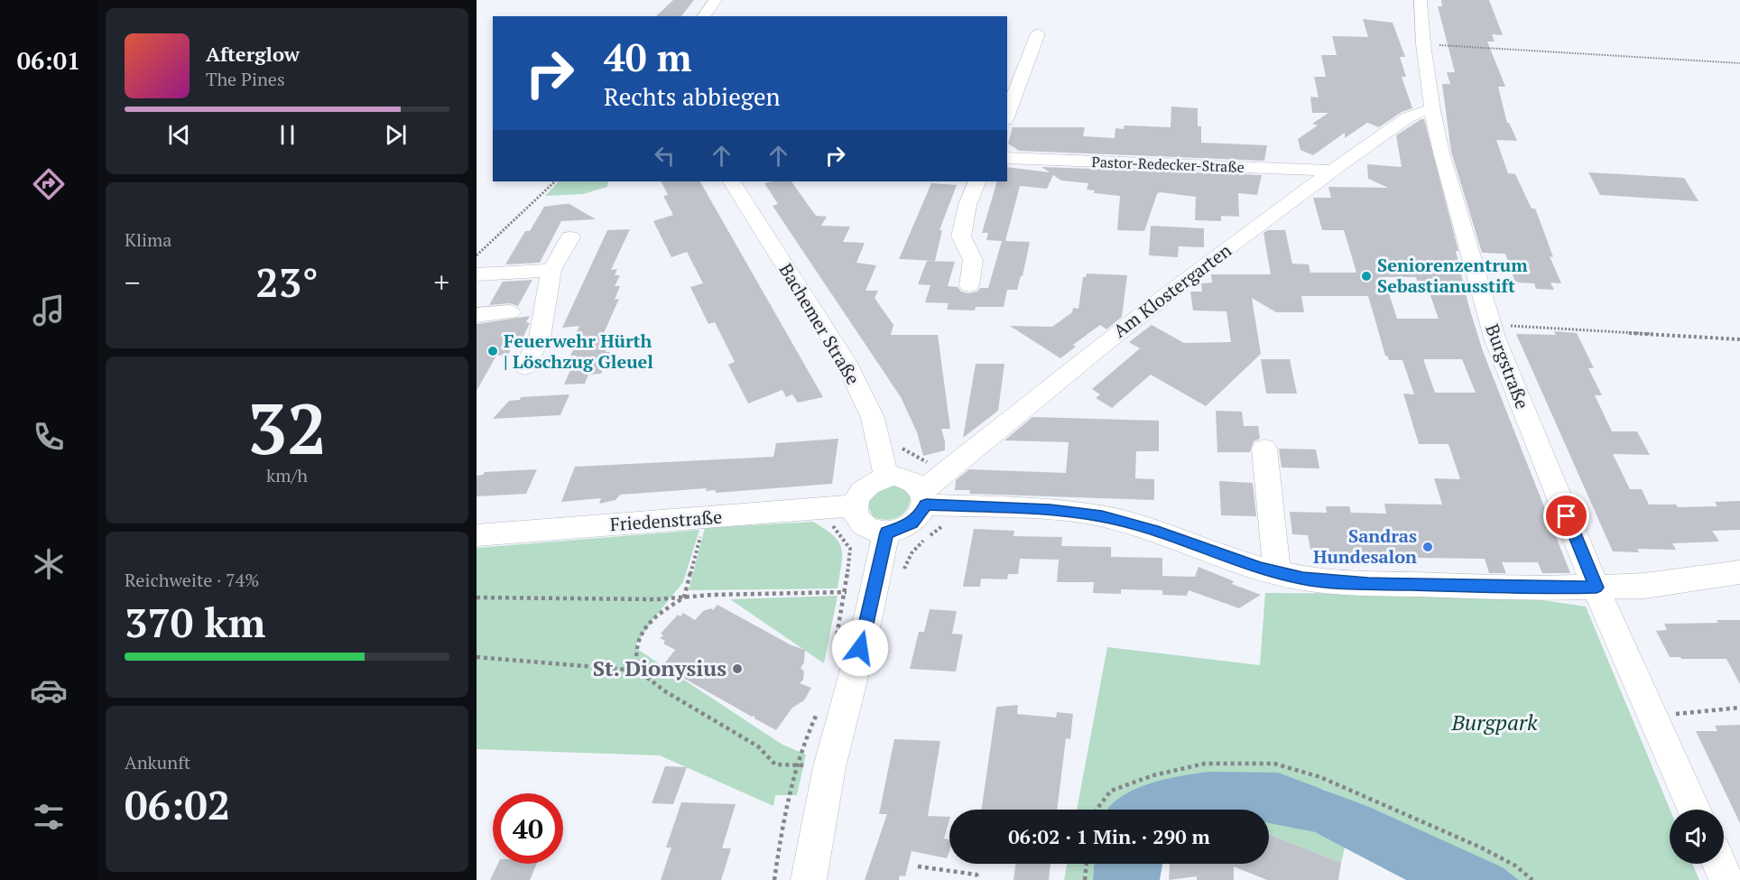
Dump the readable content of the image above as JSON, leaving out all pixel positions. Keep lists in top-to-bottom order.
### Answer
{
  "streets": {
    "street": [
      "Pastor-Redecker-Straße",
      "Am Klostergarten",
      "Bachemer Straße",
      "Burgstraße",
      "Friedenstraße"
    ]
  },
  "crossings": [
    ["Pastor-Redecker-Straße", "Am Klostergarten"],
    ["Am Klostergarten", "Bachemer Straße"],
    ["Am Klostergarten", "Burgstraße"],
    ["Am Klostergarten", "Friedenstraße"],
    ["Bachemer Straße", "Friedenstraße"]
  ],
  "parks": ["Burgpark"],
  "places": [
    "Seniorenzentrum Sebastianusstift",
    "Feuerwehr Hürth | Löschzug Gleuel",
    "Sandras Hundesalon",
    "St. Dionysius"
  ],
  "page": {
    "tabs": "06:01",
    "turn": ["40 m", "Rechts abbiegen"],
    "song": ["Afterglow", "The Pines"],
    "tile": [
      "Klima",
      ["32", "km/h"],
      ["Reichweite · 74%", "370 km"],
      ["Ankunft", "06:02"]
    ],
    "heat": ["−", "23°", "+"],
    "limit": "40",
    "trip": "06:02 · 1 Min. · 290 m"
  }
}
